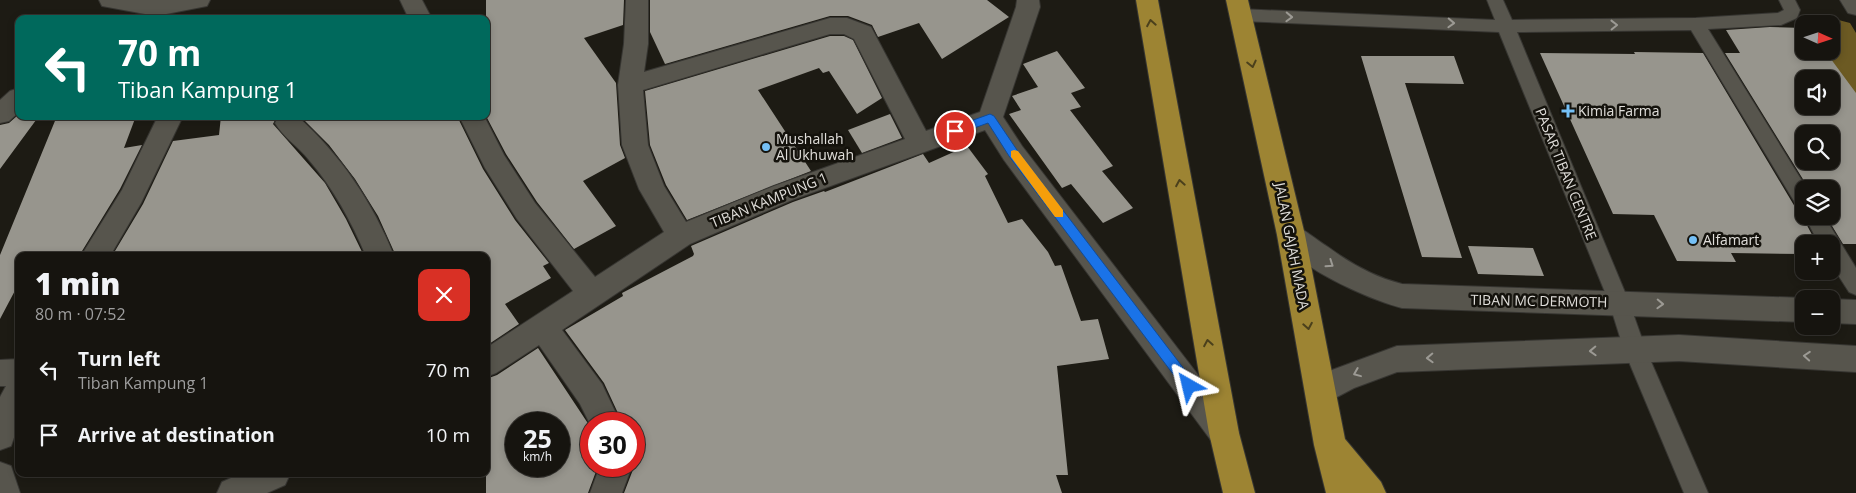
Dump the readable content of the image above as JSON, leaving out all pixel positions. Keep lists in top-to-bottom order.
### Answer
{
  "streets": {
    "highway": ["JALAN GAJAH MADA"],
    "street": ["TIBAN KAMPUNG 1", "TIBAN MC DERMOTH"],
    "lane": ["PASAR TIBAN CENTRE"]
  },
  "crossings": [
    ["PASAR TIBAN CENTRE", "TIBAN MC DERMOTH"],
    ["JALAN GAJAH MADA", "TIBAN MC DERMOTH"]
  ],
  "places": {
    "health": ["Kimia Farma"],
    "other": ["Mushallah Al Ukhuwah", "Alfamart"]
  },
  "north": "right",
  "page": {
    "map_buttons": ["+", "−"],
    "turn": ["70 m", "Tiban Kampung 1"],
    "heading": ["1 min", "80 m · 07:52"],
    "list": [
      {
        "name": "Turn left",
        "note": "Tiban Kampung 1",
        "value": "70 m"
      },
      {
        "name": "Arrive at destination",
        "value": "10 m"
      }
    ],
    "speed": "25 km/h",
    "limit": "30"
  }
}
